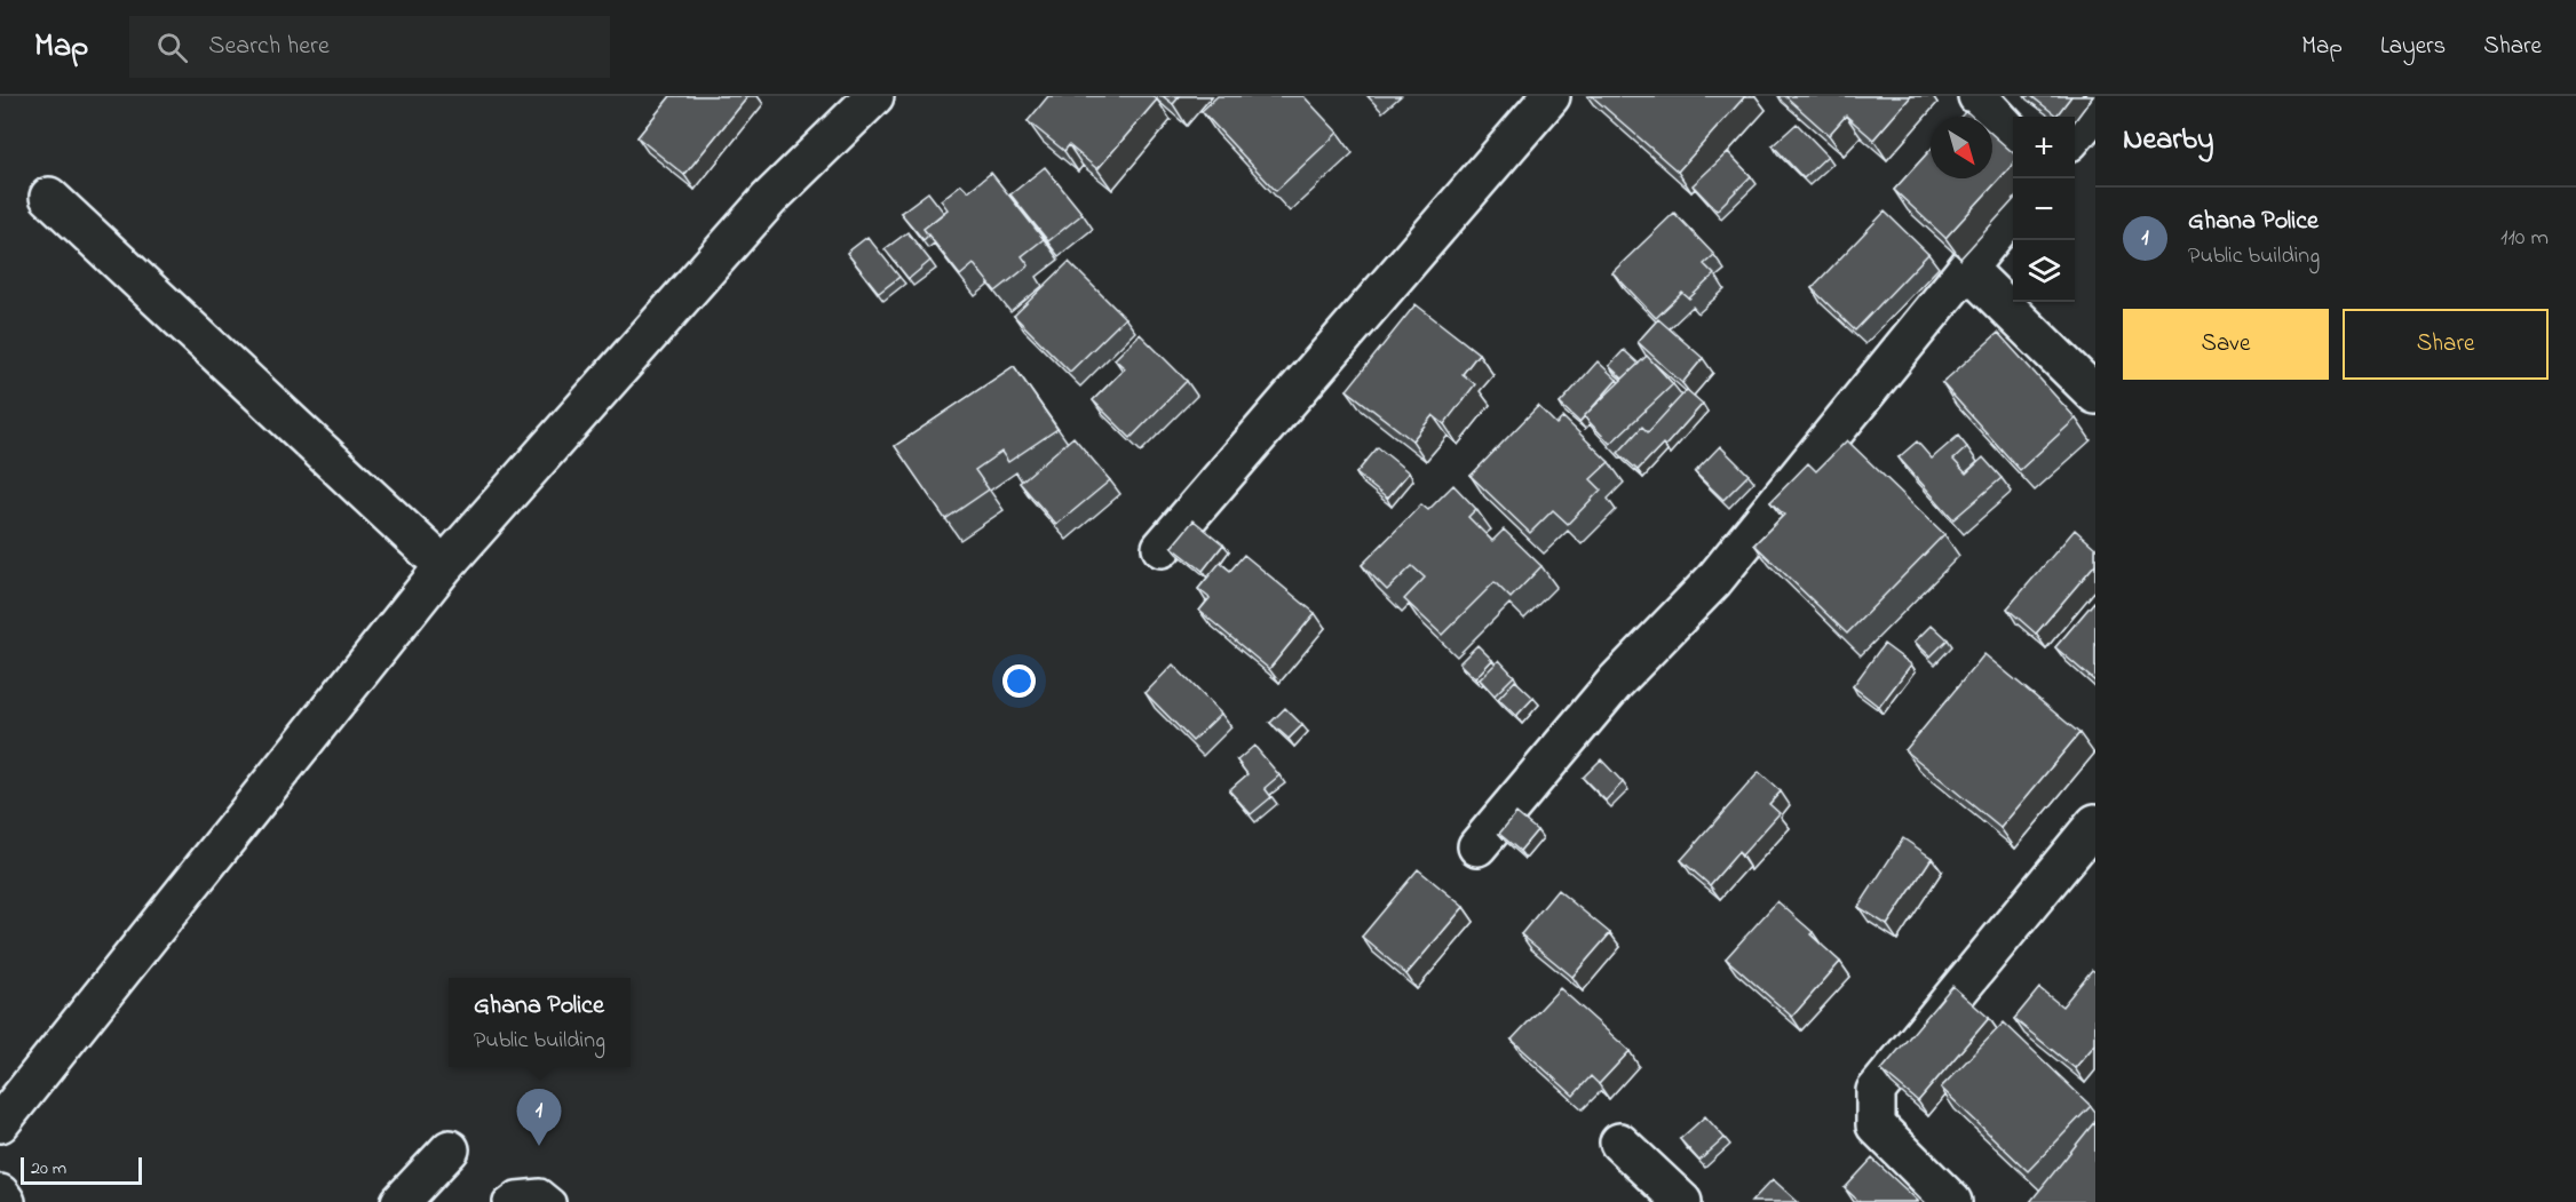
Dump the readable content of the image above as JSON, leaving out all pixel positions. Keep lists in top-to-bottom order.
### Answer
{
  "scale_bar": "20 m",
  "north": "bottom right",
  "page": {
    "header": "Map",
    "search": "Search here",
    "nav": ["Map", "Layers", "Share"],
    "heading": "Nearby",
    "map_buttons": ["+", "−"],
    "list": [
      {
        "mark": "1",
        "name": "Ghana Police",
        "note": "Public building",
        "value": "110 m"
      }
    ],
    "buttons": ["Save", "Share"],
    "popup": ["Ghana Police", "Public building"],
    "pins": "1",
    "scale": "20 m"
  }
}
